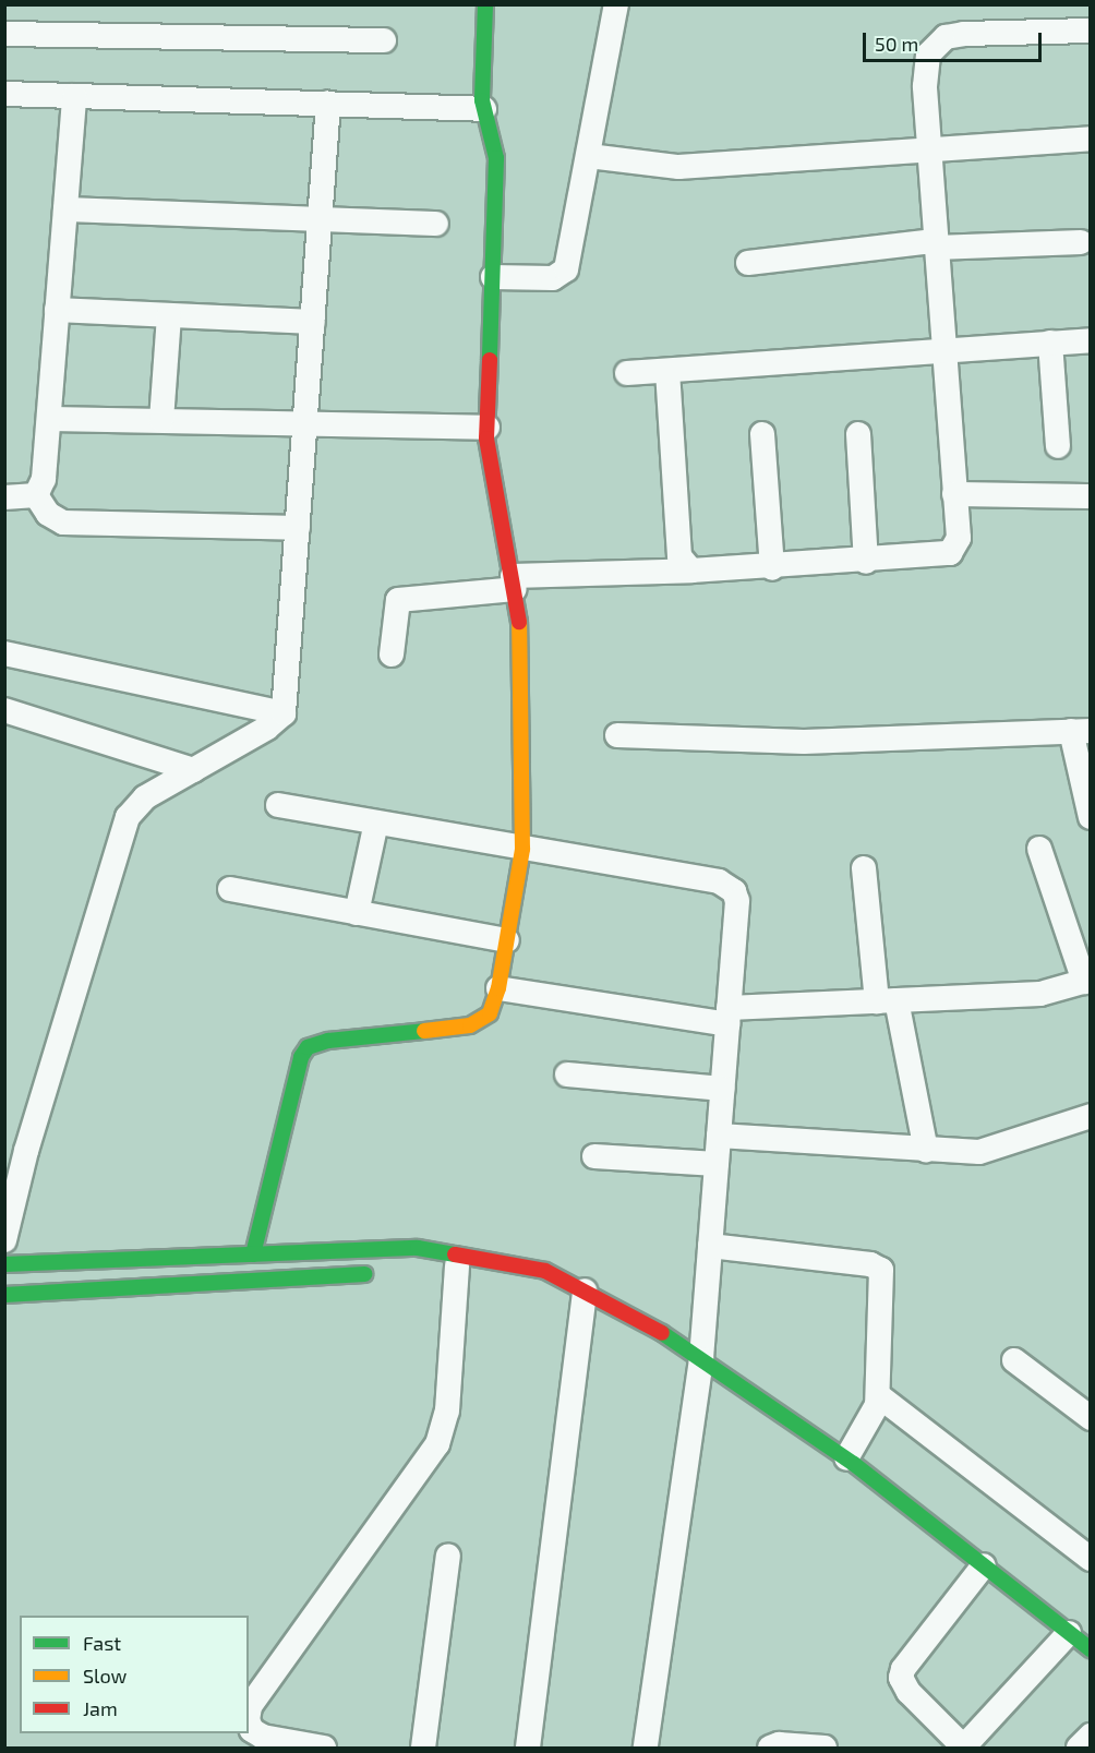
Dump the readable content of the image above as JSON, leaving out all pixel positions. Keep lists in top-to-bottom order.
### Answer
{
  "legend": ["Fast", "Slow", "Jam"],
  "scale_bar": "50 m"
}
